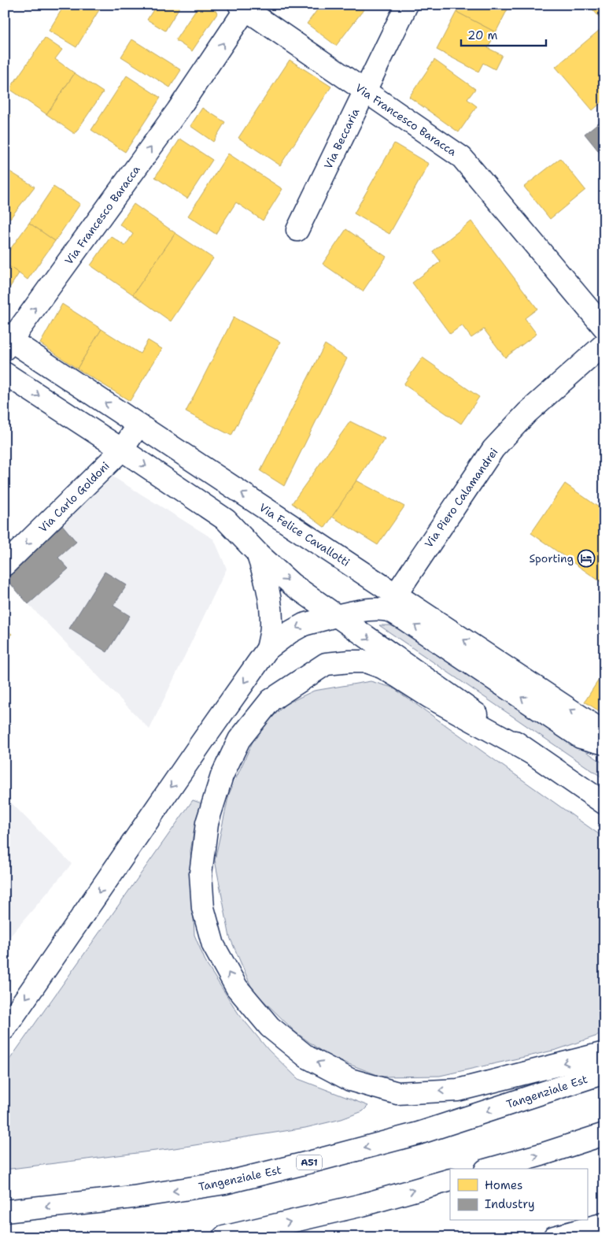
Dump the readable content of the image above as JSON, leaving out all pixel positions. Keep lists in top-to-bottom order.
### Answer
{
  "streets": {
    "main road": [
      "Via Francesco Baracca",
      "Via Beccaria",
      "Via Carlo Goldoni",
      "Via Piero Calamandrei",
      "Via Felice Cavallotti",
      "Tangenziale Est",
      "A51"
    ]
  },
  "crossings": [
    ["Via Francesco Baracca", "Via Beccaria"],
    ["Via Francesco Baracca", "Via Felice Cavallotti"],
    ["Via Carlo Goldoni", "Via Felice Cavallotti"],
    ["Via Piero Calamandrei", "Via Felice Cavallotti"]
  ],
  "one_way": ["Via Francesco Baracca", "Via Carlo Goldoni"],
  "places": {
    "hotel": ["Sporting"]
  },
  "legend": ["Homes", "Industry"],
  "scale_bar": "20 m"
}
